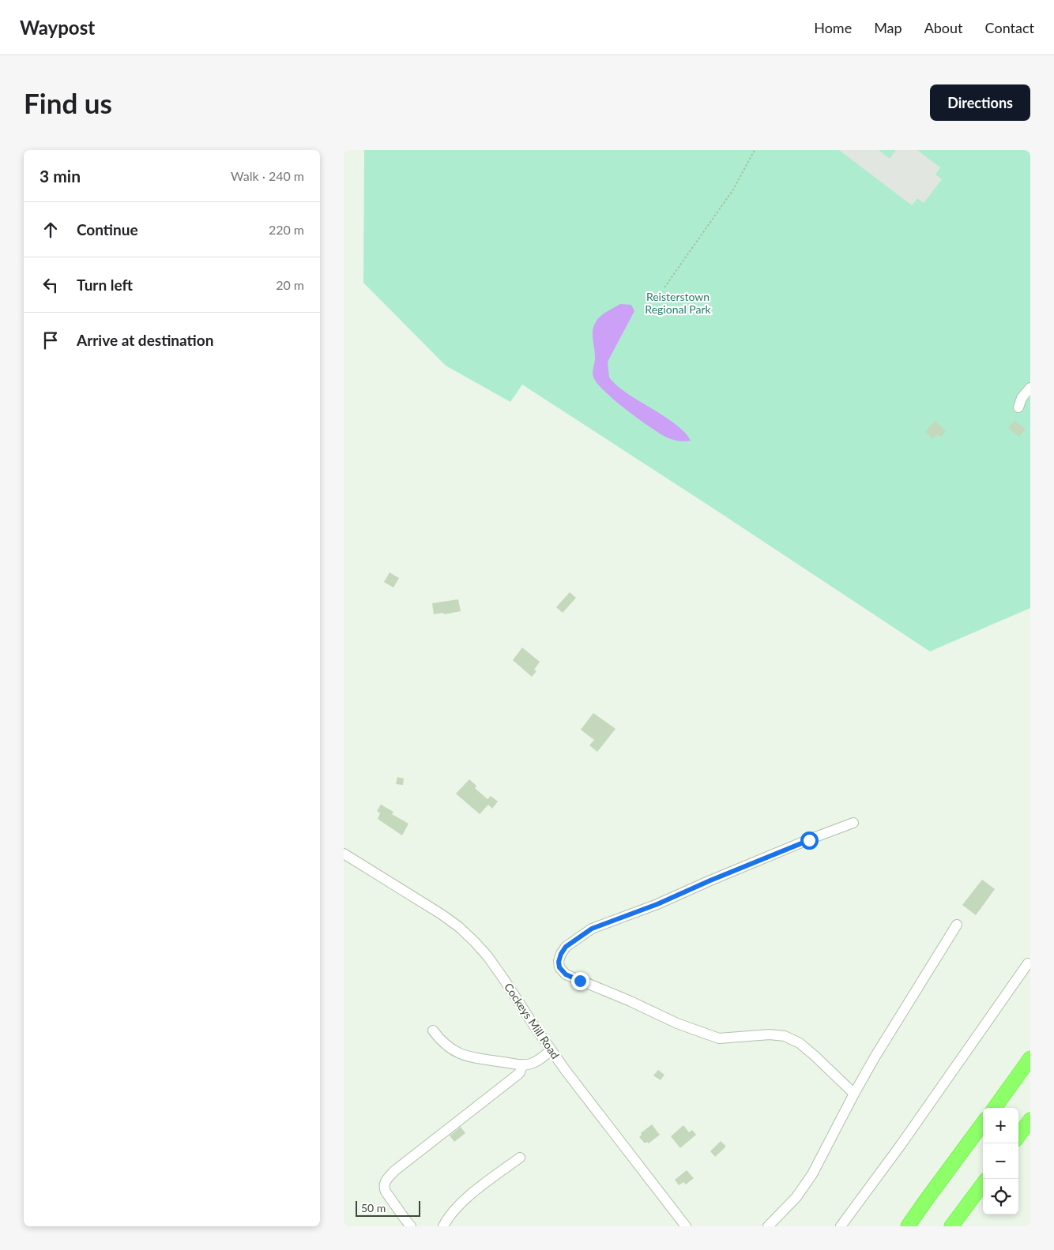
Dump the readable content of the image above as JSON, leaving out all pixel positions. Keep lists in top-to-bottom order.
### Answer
{
  "streets": {
    "street": ["Cockeys Mill Road"]
  },
  "parks": ["Reisterstown Regional Park"],
  "scale_bar": "50 m",
  "page": {
    "header": "Waypost",
    "nav": [
      "Home",
      "Map",
      "About",
      "Contact"
    ],
    "buttons": "Directions",
    "title": "Find us",
    "heading": ["3 min", "Walk · 240 m"],
    "list": [
      ["Continue", "220 m"],
      ["Turn left", "20 m"],
      "Arrive at destination"
    ],
    "map_buttons": ["+", "−"],
    "scale": "50 m"
  }
}
